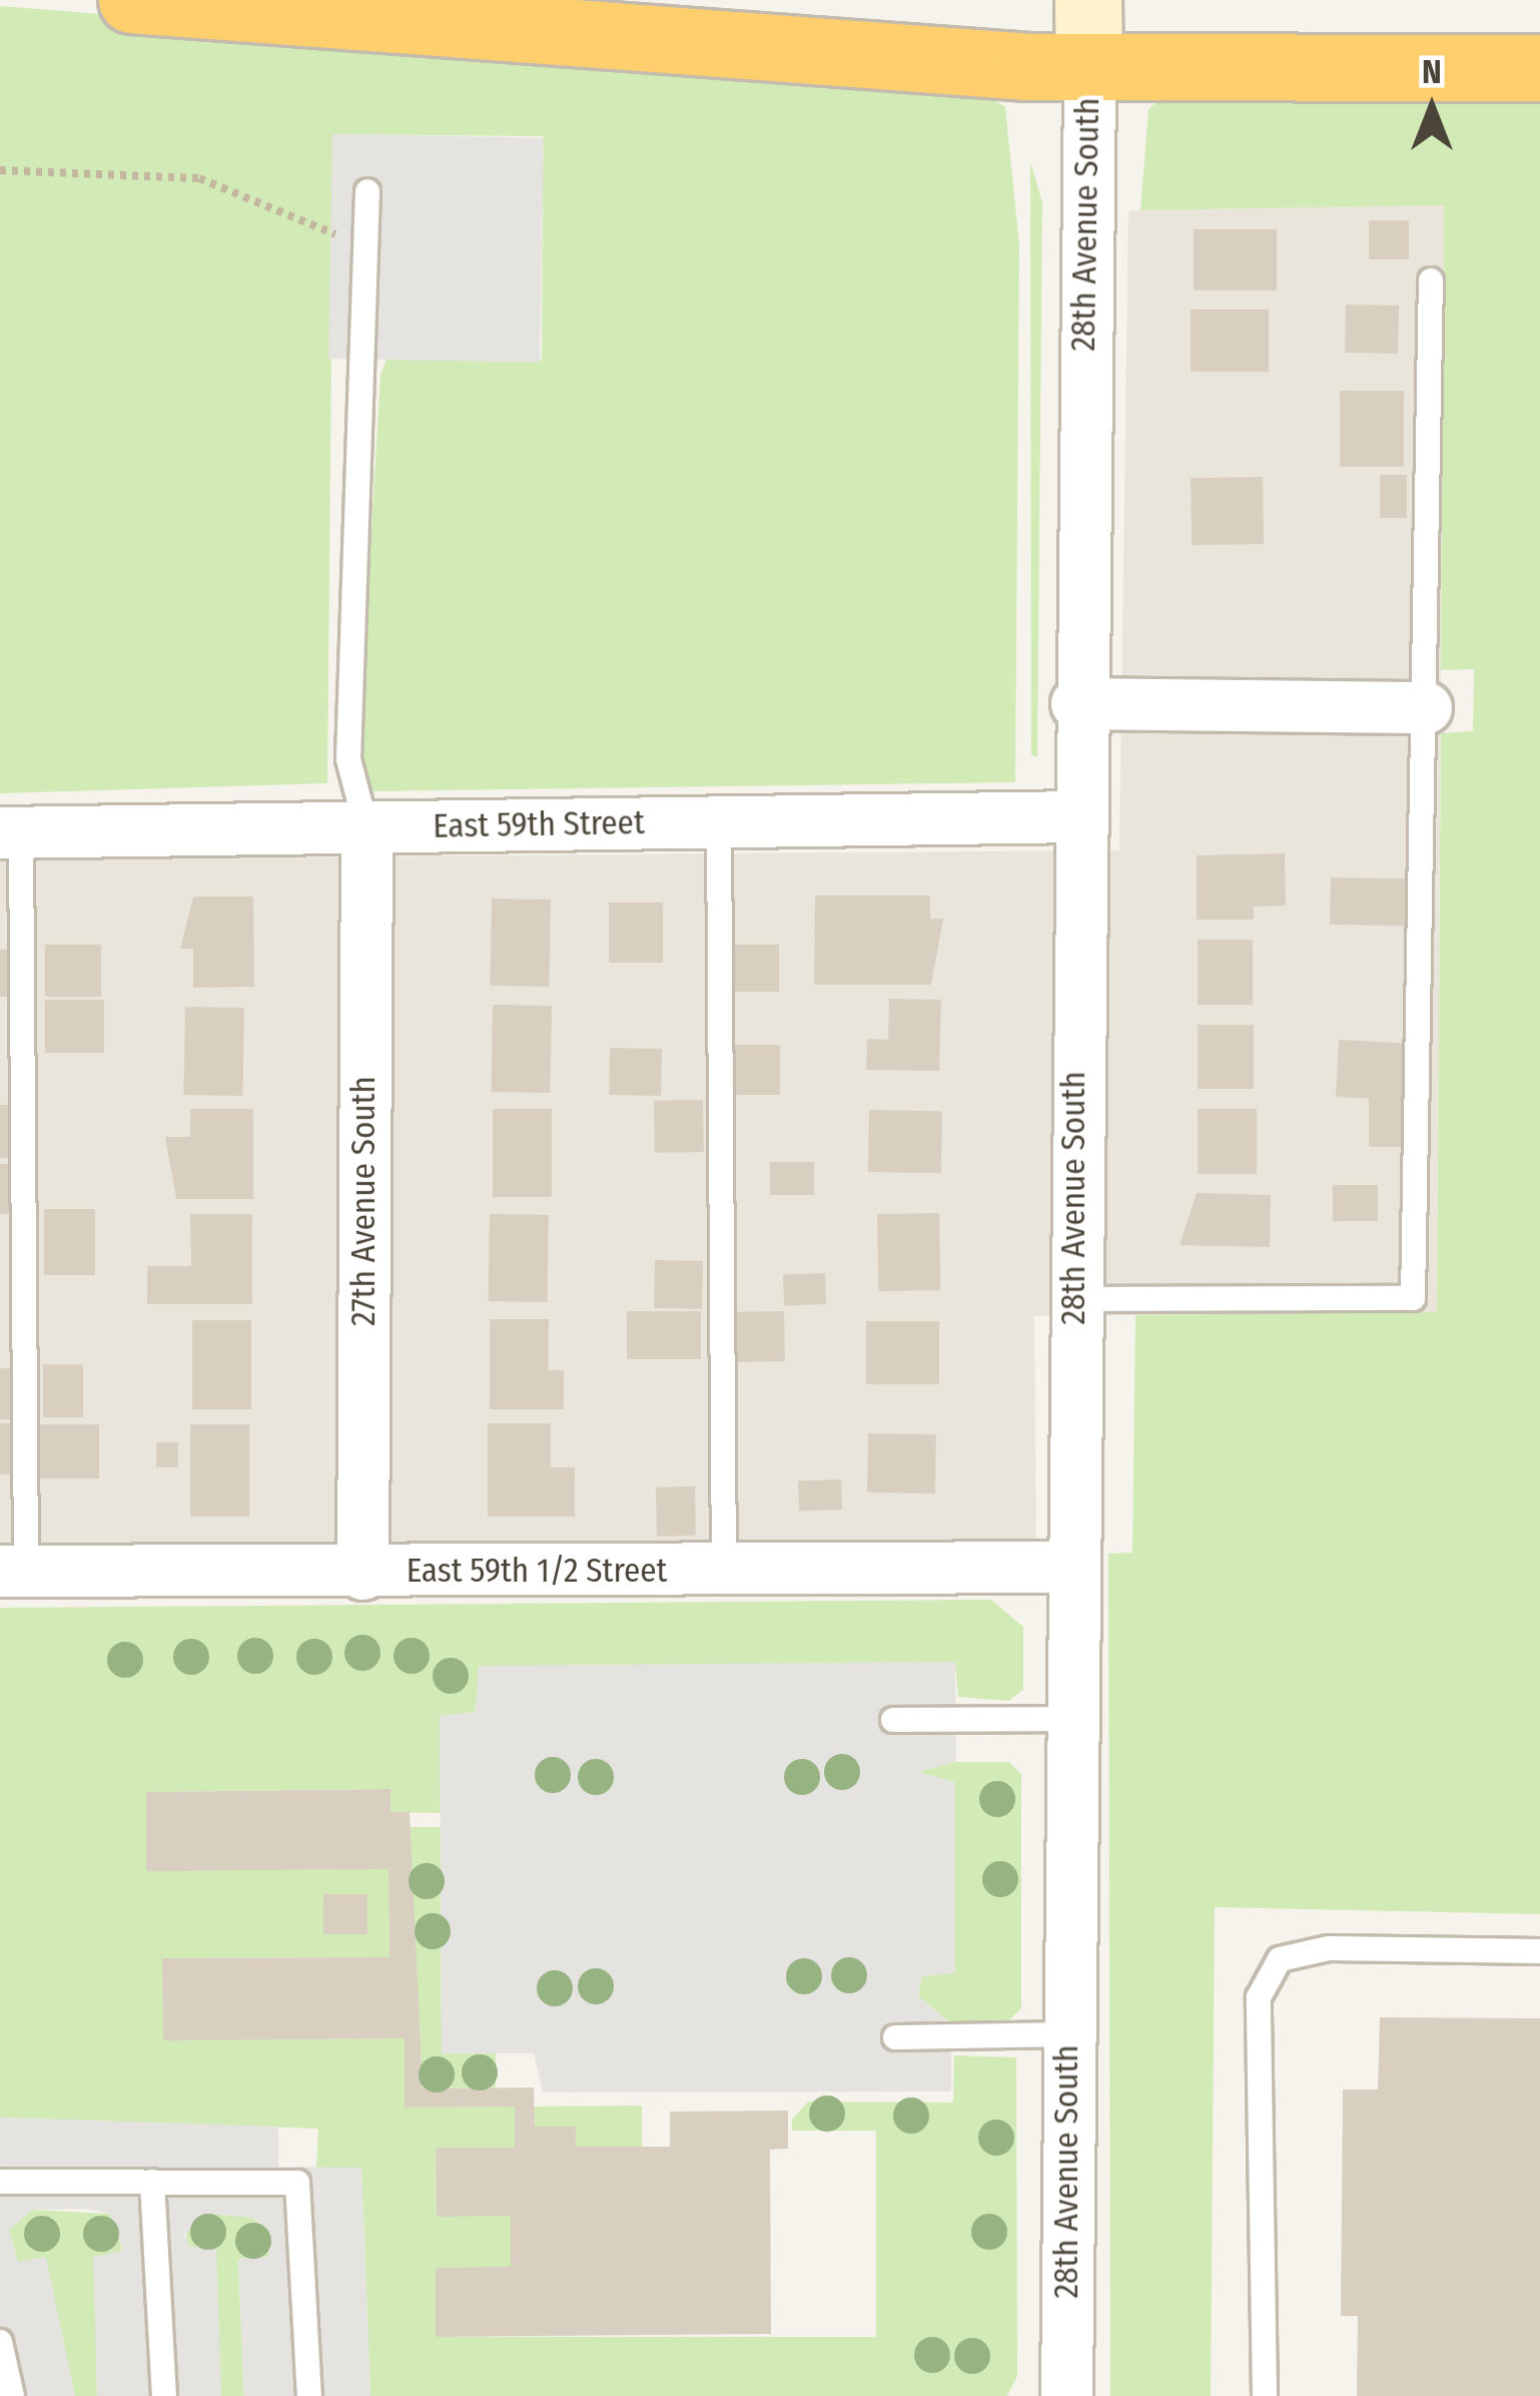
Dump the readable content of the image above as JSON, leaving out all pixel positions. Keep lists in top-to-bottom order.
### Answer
{
  "streets": {
    "street": [
      "28th Avenue South",
      "East 59th Street",
      "27th Avenue South",
      "East 59th 1/2 Street"
    ]
  },
  "crossings": [
    ["28th Avenue South", "East 59th Street"],
    ["28th Avenue South", "East 59th 1/2 Street"],
    ["East 59th Street", "27th Avenue South"],
    ["27th Avenue South", "East 59th 1/2 Street"]
  ],
  "north": "top"
}
